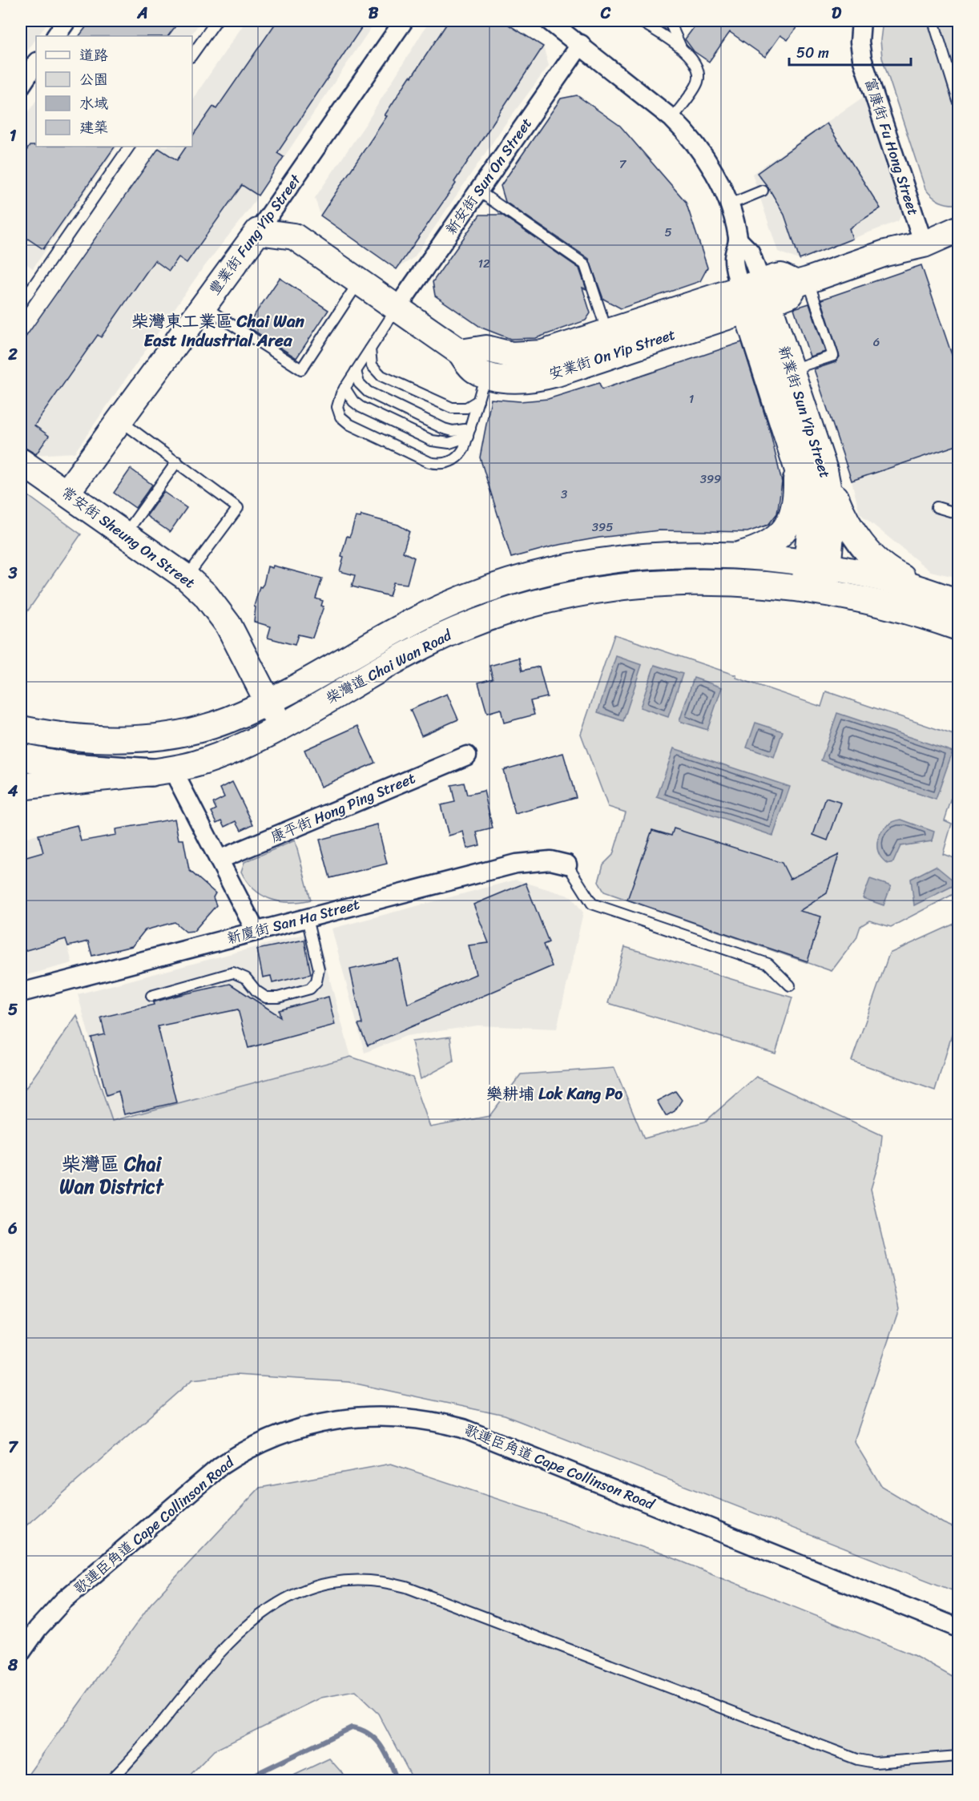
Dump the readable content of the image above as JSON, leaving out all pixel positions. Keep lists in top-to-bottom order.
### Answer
{
  "streets": {
    "main road": [
      "豐業街 Fung Yip Street",
      "安業街 On Yip Street",
      "新業街 Sun Yip Street",
      "常安街 Sheung On Street",
      "柴灣道 Chai Wan Road"
    ],
    "street": [
      "富康街 Fu Hong Street",
      "新安街 Sun On Street",
      "康平街 Hong Ping Street",
      "新廈街 San Ha Street",
      "歌連臣角道 Cape Collinson Road"
    ]
  },
  "crossings": [
    ["新安街 Sun On Street", "安業街 On Yip Street"],
    ["新安街 Sun On Street", "新業街 Sun Yip Street"],
    ["豐業街 Fung Yip Street", "安業街 On Yip Street"],
    ["豐業街 Fung Yip Street", "常安街 Sheung On Street"],
    ["安業街 On Yip Street", "新業街 Sun Yip Street"],
    ["新業街 Sun Yip Street", "柴灣道 Chai Wan Road"],
    ["常安街 Sheung On Street", "柴灣道 Chai Wan Road"]
  ],
  "districts": ["柴灣東工業區 Chai Wan East Industrial Area", "樂耕埔 Lok Kang Po", "柴灣區 Chai Wan District"],
  "house_numbers": [
    "7",
    "5",
    "12",
    "6",
    "1",
    "399",
    "3",
    "395"
  ],
  "legend": [
    "道路",
    "公園",
    "水域",
    "建築"
  ],
  "scale_bar": "50 m",
  "grid": {
    "columns": [
      "A",
      "B",
      "C",
      "D"
    ],
    "rows": [
      "1",
      "2",
      "3",
      "4",
      "5",
      "6",
      "7",
      "8"
    ]
  }
}
